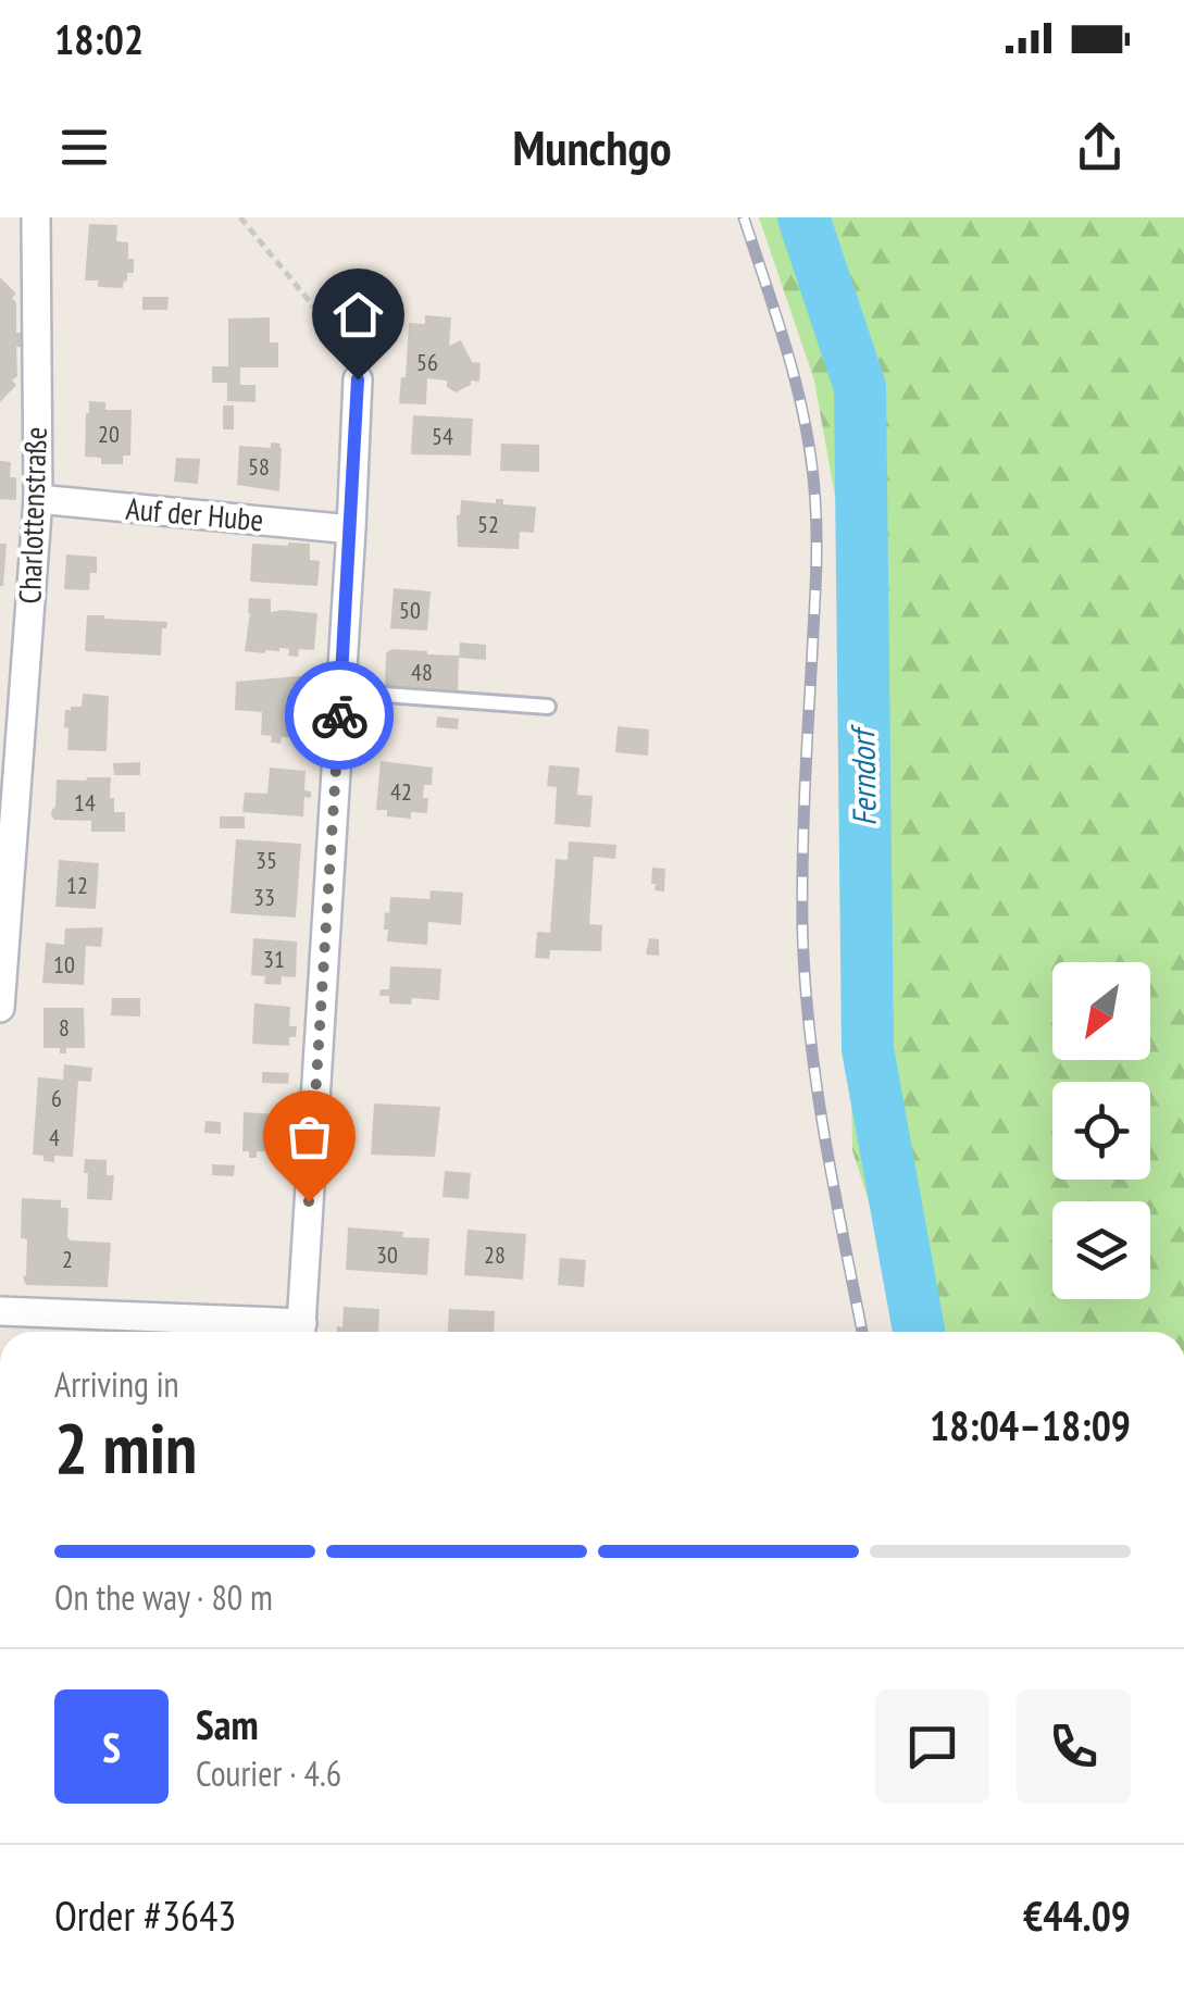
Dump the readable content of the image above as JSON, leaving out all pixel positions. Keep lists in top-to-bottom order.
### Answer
{
  "streets": {
    "street": ["Auf der Hube", "Charlottenstraße"]
  },
  "crossings": [
    ["Auf der Hube", "Charlottenstraße"]
  ],
  "water": ["Ferndorf"],
  "house_numbers": [
    "56",
    "20",
    "54",
    "58",
    "52",
    "50",
    "48",
    "42",
    "14",
    "35",
    "12",
    "33",
    "31",
    "10",
    "8",
    "6",
    "4",
    "30",
    "28",
    "2"
  ],
  "north": "bottom left",
  "page": {
    "status": "18:02",
    "header": "Munchgo",
    "heading": ["2 min", "Arriving in", "18:04–18:09"],
    "panel": [
      "Sam",
      "Courier · 4.6",
      "Order #3643",
      "€44.09"
    ],
    "bar": "On the way · 80 m",
    "round": "S"
  }
}
